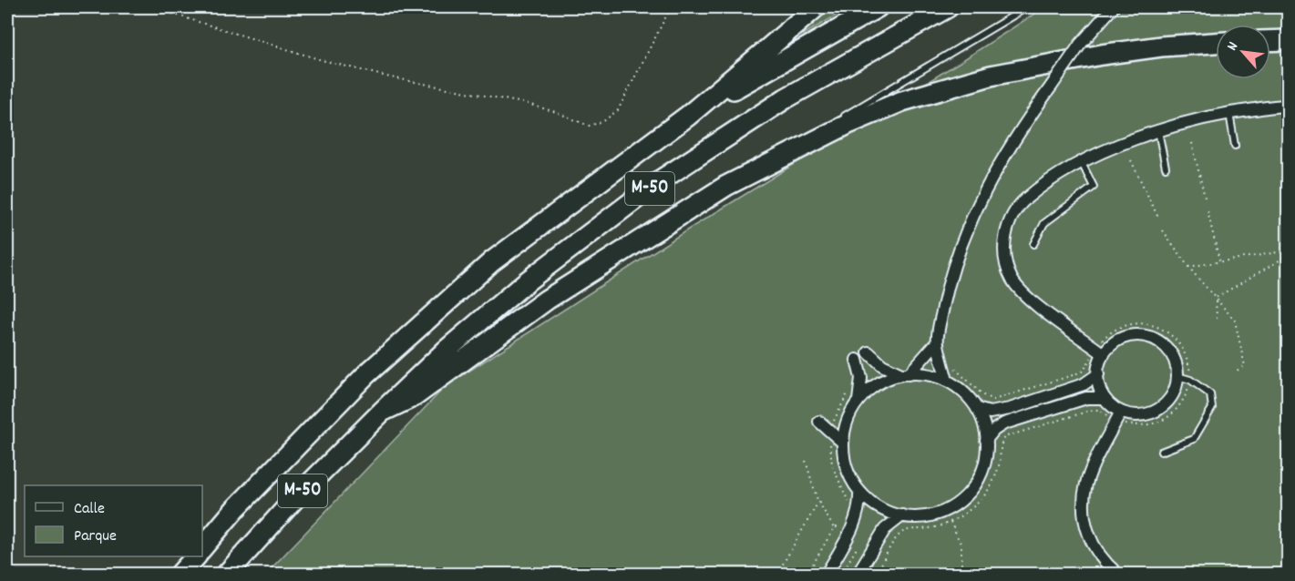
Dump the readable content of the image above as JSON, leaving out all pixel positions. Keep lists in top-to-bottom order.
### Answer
{
  "streets": {
    "highway": ["M-50"]
  },
  "legend": ["Calle", "Parque"],
  "north": "top left"
}
